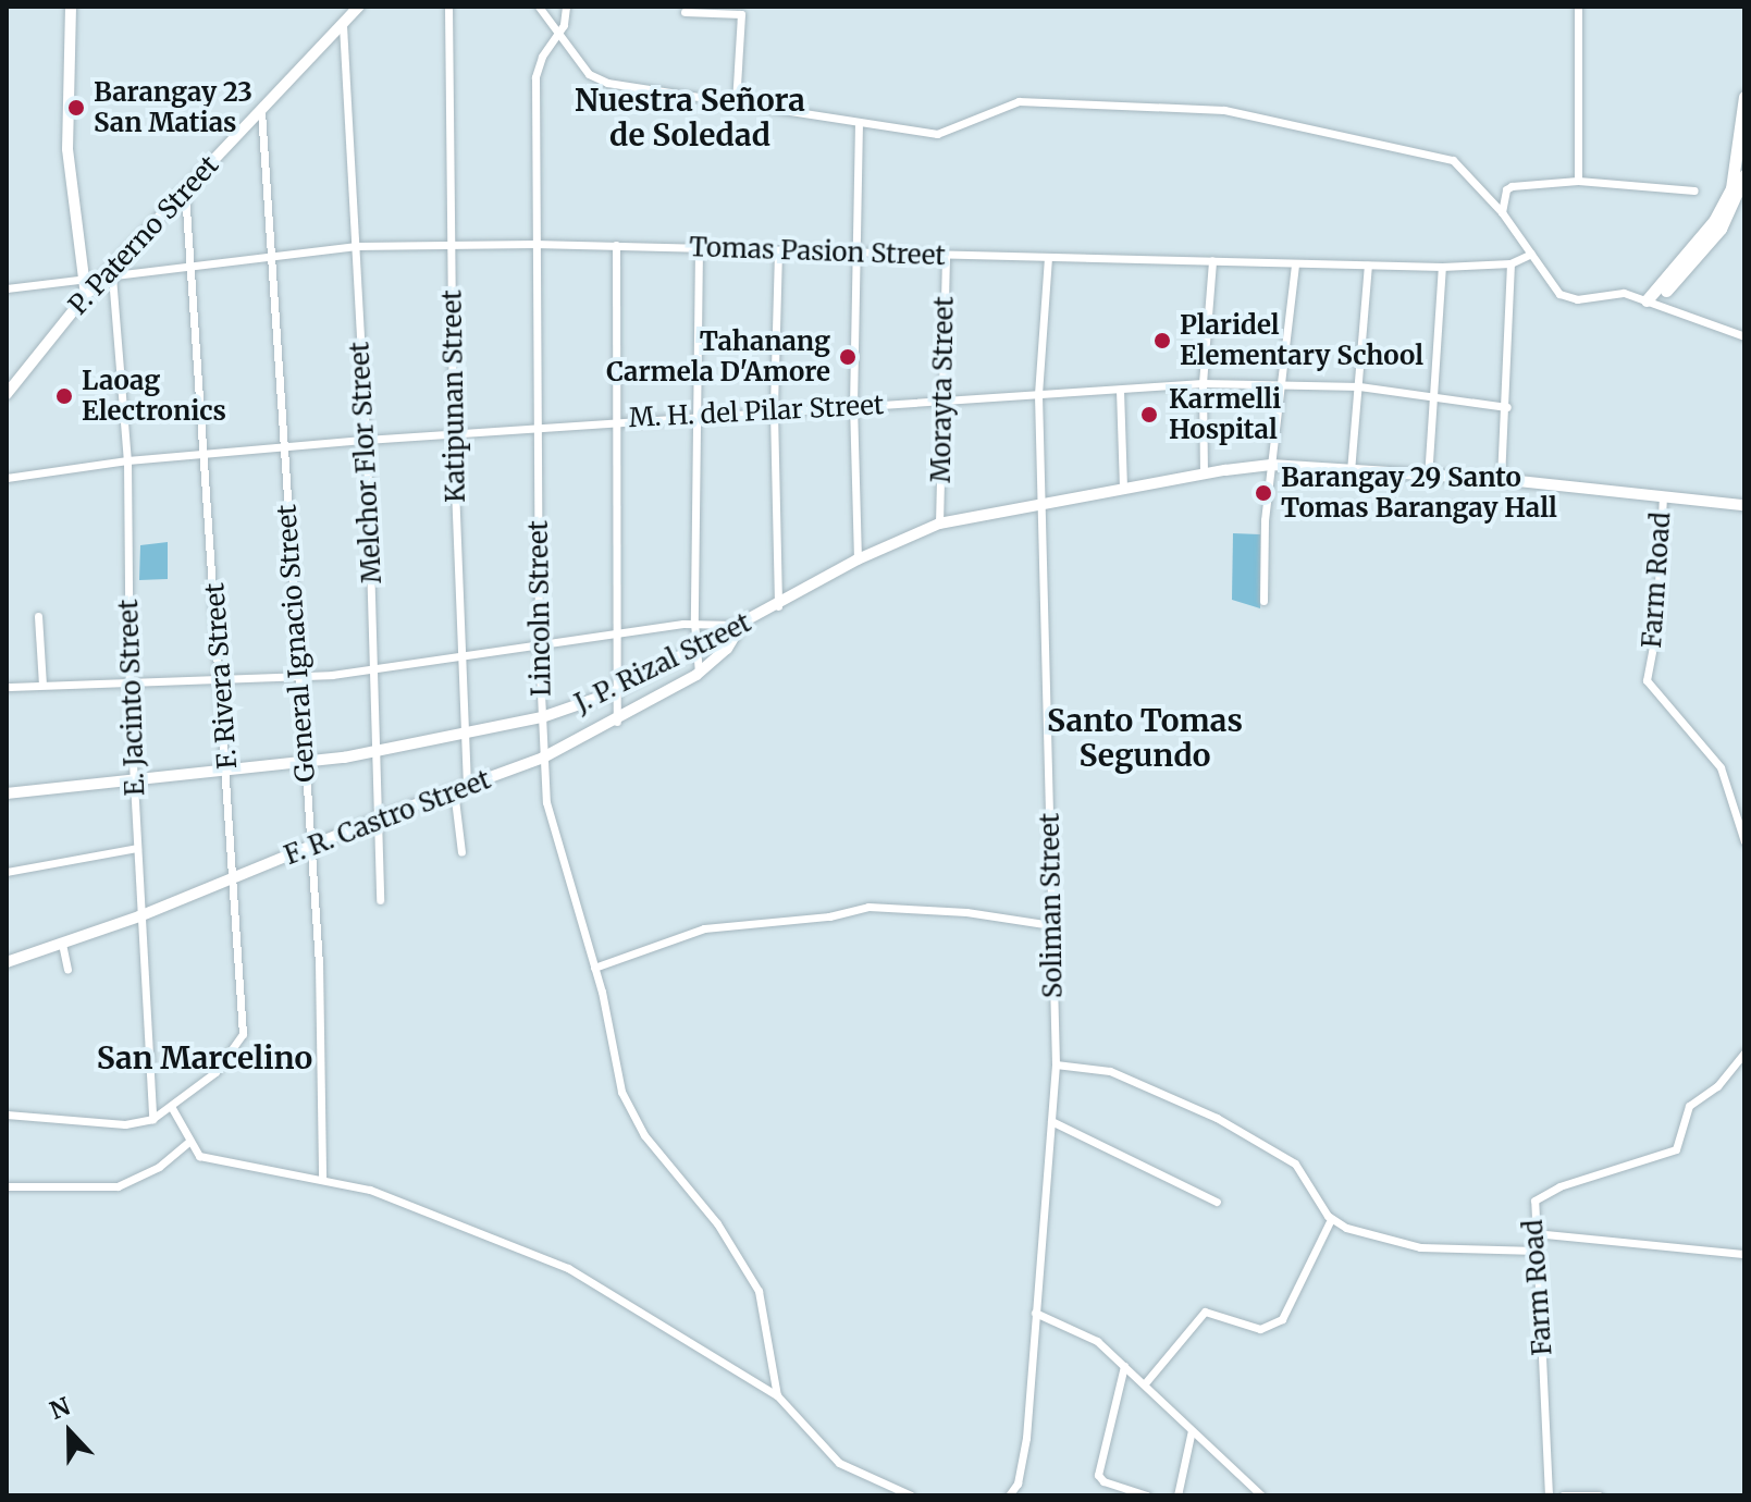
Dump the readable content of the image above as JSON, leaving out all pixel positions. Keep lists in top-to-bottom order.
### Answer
{
  "streets": {
    "main road": ["P. Paterno Street", "J. P. Rizal Street", "F. R. Castro Street"],
    "street": [
      "Tomas Pasion Street",
      "Morayta Street",
      "Katipunan Street",
      "M. H. del Pilar Street",
      "Melchor Flor Street",
      "Farm Road",
      "Lincoln Street",
      "General Ignacio Street",
      "F. Rivera Street",
      "E. Jacinto Street",
      "Soliman Street"
    ]
  },
  "crossings": [
    ["P. Paterno Street", "Tomas Pasion Street"],
    ["P. Paterno Street", "Melchor Flor Street"],
    ["P. Paterno Street", "General Ignacio Street"],
    ["P. Paterno Street", "F. Rivera Street"],
    ["P. Paterno Street", "E. Jacinto Street"],
    ["Tomas Pasion Street", "Morayta Street"],
    ["Tomas Pasion Street", "Katipunan Street"],
    ["Tomas Pasion Street", "Melchor Flor Street"],
    ["Tomas Pasion Street", "Lincoln Street"],
    ["Tomas Pasion Street", "General Ignacio Street"],
    ["Tomas Pasion Street", "F. Rivera Street"],
    ["Tomas Pasion Street", "E. Jacinto Street"],
    ["Tomas Pasion Street", "Soliman Street"],
    ["Morayta Street", "M. H. del Pilar Street"],
    ["Morayta Street", "J. P. Rizal Street"],
    ["Katipunan Street", "M. H. del Pilar Street"],
    ["Katipunan Street", "J. P. Rizal Street"],
    ["Katipunan Street", "F. R. Castro Street"],
    ["M. H. del Pilar Street", "Melchor Flor Street"],
    ["M. H. del Pilar Street", "Lincoln Street"],
    ["M. H. del Pilar Street", "General Ignacio Street"],
    ["M. H. del Pilar Street", "F. Rivera Street"],
    ["M. H. del Pilar Street", "E. Jacinto Street"],
    ["M. H. del Pilar Street", "Soliman Street"],
    ["Melchor Flor Street", "J. P. Rizal Street"],
    ["Melchor Flor Street", "F. R. Castro Street"],
    ["Farm Road", "J. P. Rizal Street"],
    ["Lincoln Street", "J. P. Rizal Street"],
    ["Lincoln Street", "F. R. Castro Street"],
    ["General Ignacio Street", "J. P. Rizal Street"],
    ["General Ignacio Street", "F. R. Castro Street"],
    ["J. P. Rizal Street", "F. Rivera Street"],
    ["J. P. Rizal Street", "E. Jacinto Street"],
    ["J. P. Rizal Street", "F. R. Castro Street"],
    ["J. P. Rizal Street", "Soliman Street"],
    ["F. Rivera Street", "E. Jacinto Street"],
    ["F. Rivera Street", "F. R. Castro Street"],
    ["E. Jacinto Street", "F. R. Castro Street"]
  ],
  "districts": ["Nuestra Señora de Soledad", "Santo Tomas Segundo", "San Marcelino"],
  "places": [
    "Barangay 23 San Matias",
    "Plaridel Elementary School",
    "Tahanang Carmela D'Amore",
    "Laoag Electronics",
    "Karmelli Hospital",
    "Barangay 29 Santo Tomas Barangay Hall"
  ],
  "north": "top"
}
